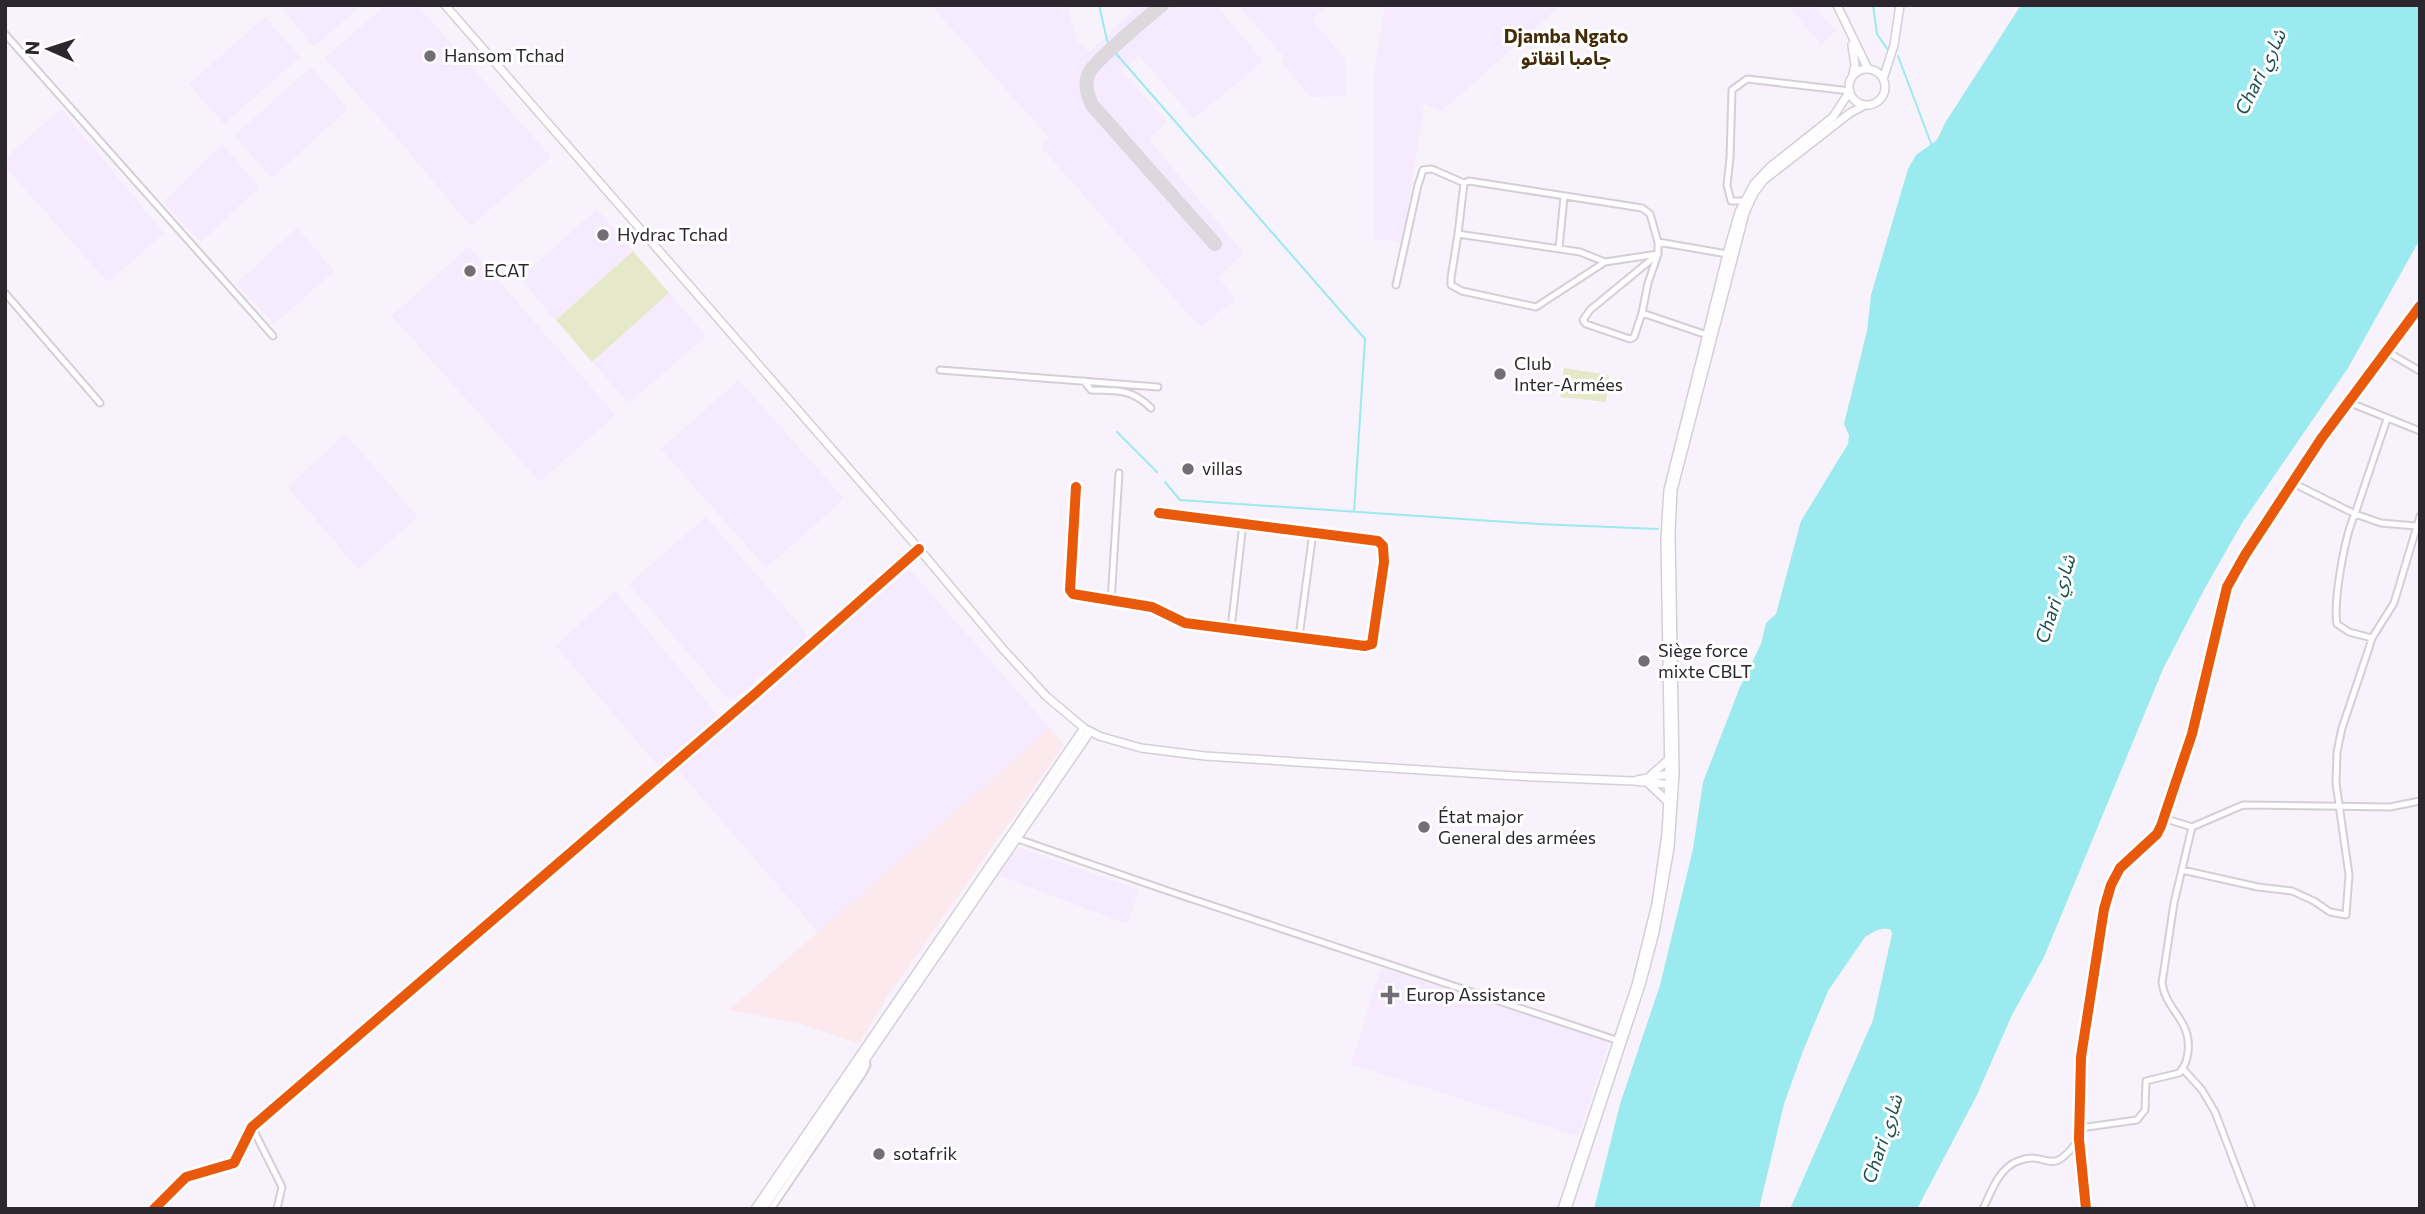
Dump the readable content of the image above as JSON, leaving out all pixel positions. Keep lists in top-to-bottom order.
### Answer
{
  "districts": ["Djamba Ngato جامبا انقاتو"],
  "water": ["Chari شاري"],
  "places": {
    "other": [
      "Hansom Tchad",
      "Hydrac Tchad",
      "ECAT",
      "Club Inter-Armées",
      "villas",
      "Siège force mixte CBLT",
      "État major General des armées",
      "sotafrik"
    ],
    "health": ["Europ Assistance"]
  },
  "north": "left"
}
